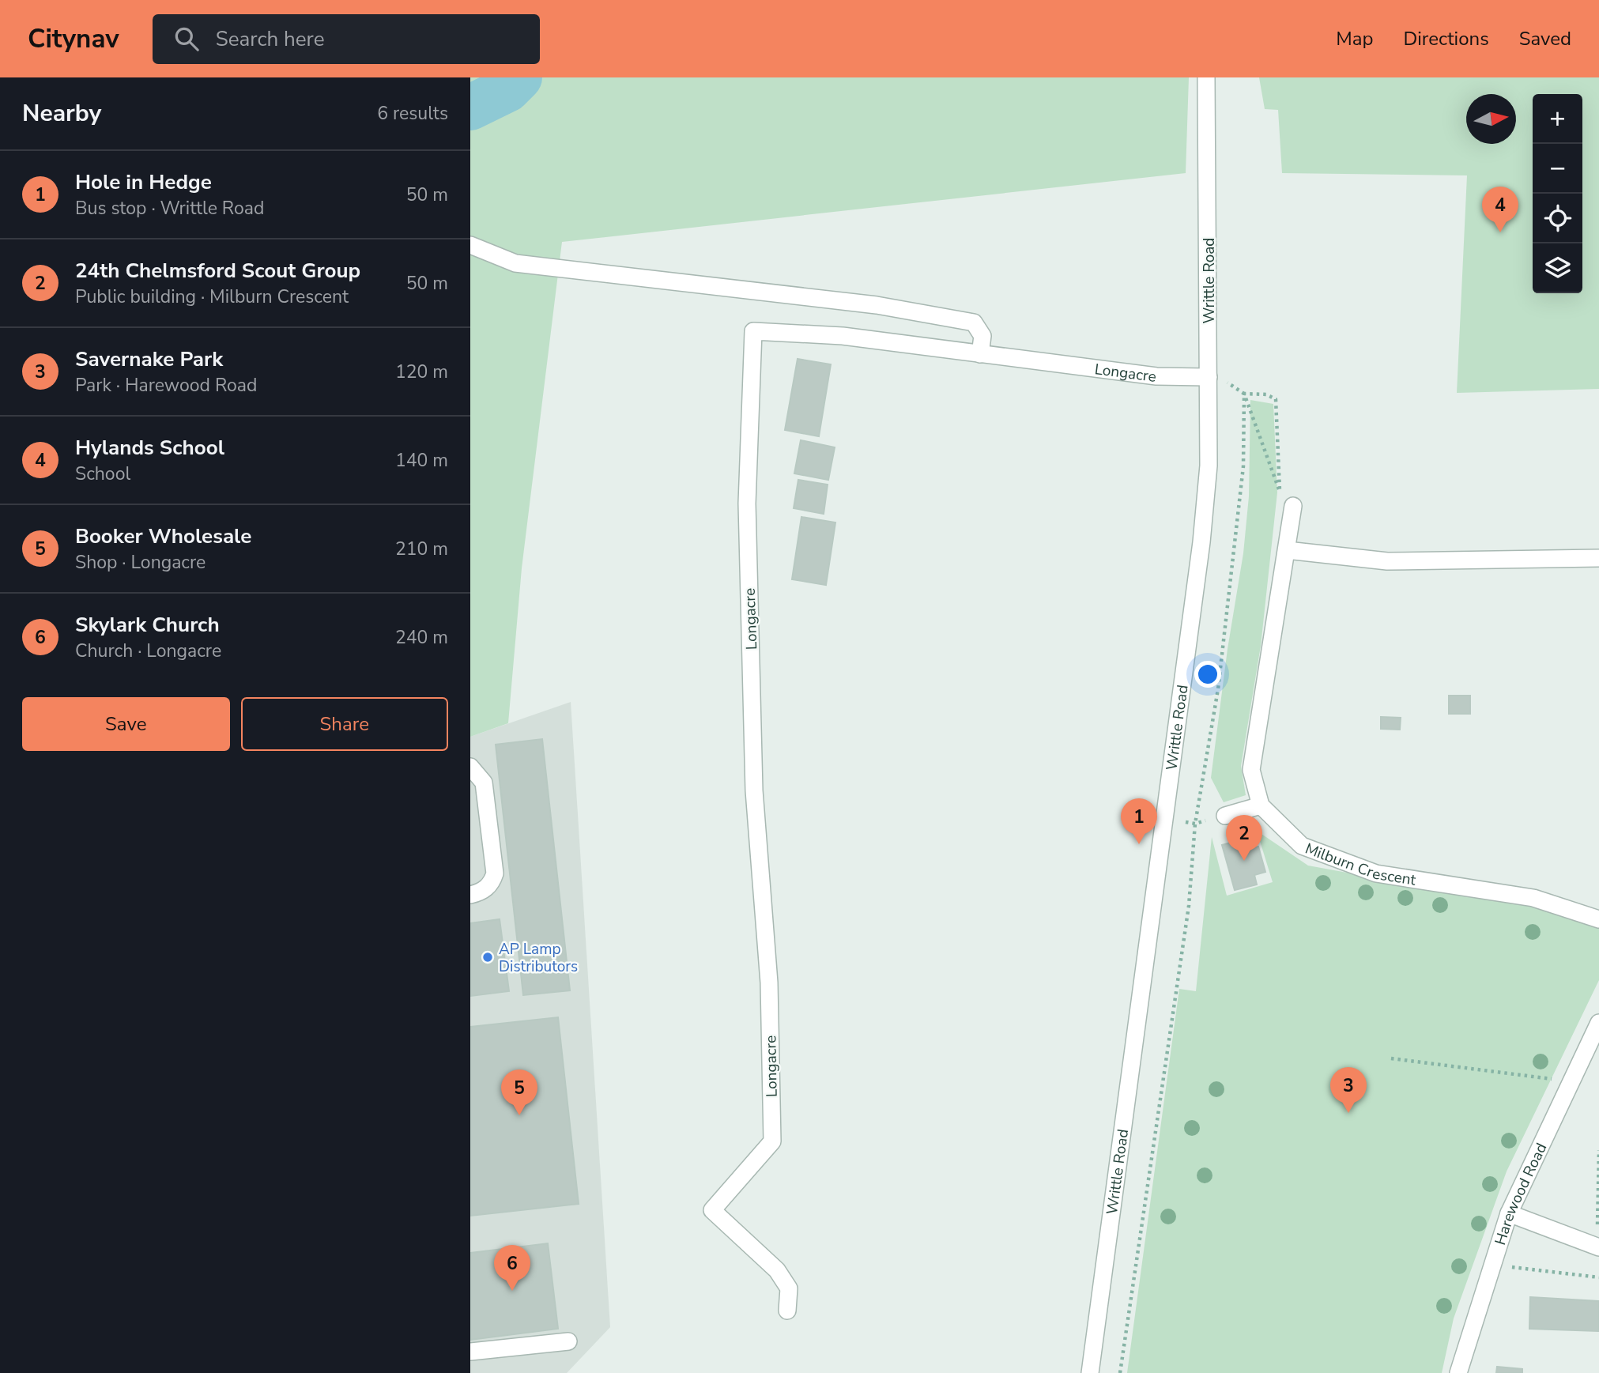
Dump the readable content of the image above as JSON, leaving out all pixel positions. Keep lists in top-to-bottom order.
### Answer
{
  "streets": {
    "street": [
      "Writtle Road",
      "Longacre",
      "Milburn Crescent",
      "Harewood Road"
    ]
  },
  "crossings": [
    ["Writtle Road", "Longacre"]
  ],
  "places": ["AP Lamp Distributors"],
  "north": "right",
  "page": {
    "header": "Citynav",
    "search": "Search here",
    "nav": ["Map", "Directions", "Saved"],
    "heading": ["Nearby", "6 results"],
    "map_buttons": ["+", "−"],
    "list": [
      {
        "mark": "1",
        "name": "Hole in Hedge",
        "note": "Bus stop · Writtle Road",
        "value": "50 m"
      },
      {
        "mark": "2",
        "name": "24th Chelmsford Scout Group",
        "note": "Public building · Milburn Crescent",
        "value": "50 m"
      },
      {
        "mark": "3",
        "name": "Savernake Park",
        "note": "Park · Harewood Road",
        "value": "120 m"
      },
      {
        "mark": "4",
        "name": "Hylands School",
        "note": "School",
        "value": "140 m"
      },
      {
        "mark": "5",
        "name": "Booker Wholesale",
        "note": "Shop · Longacre",
        "value": "210 m"
      },
      {
        "mark": "6",
        "name": "Skylark Church",
        "note": "Church · Longacre",
        "value": "240 m"
      }
    ],
    "pins": [
      "4",
      "1",
      "2",
      "3",
      "5",
      "6"
    ],
    "buttons": ["Save", "Share"]
  }
}
